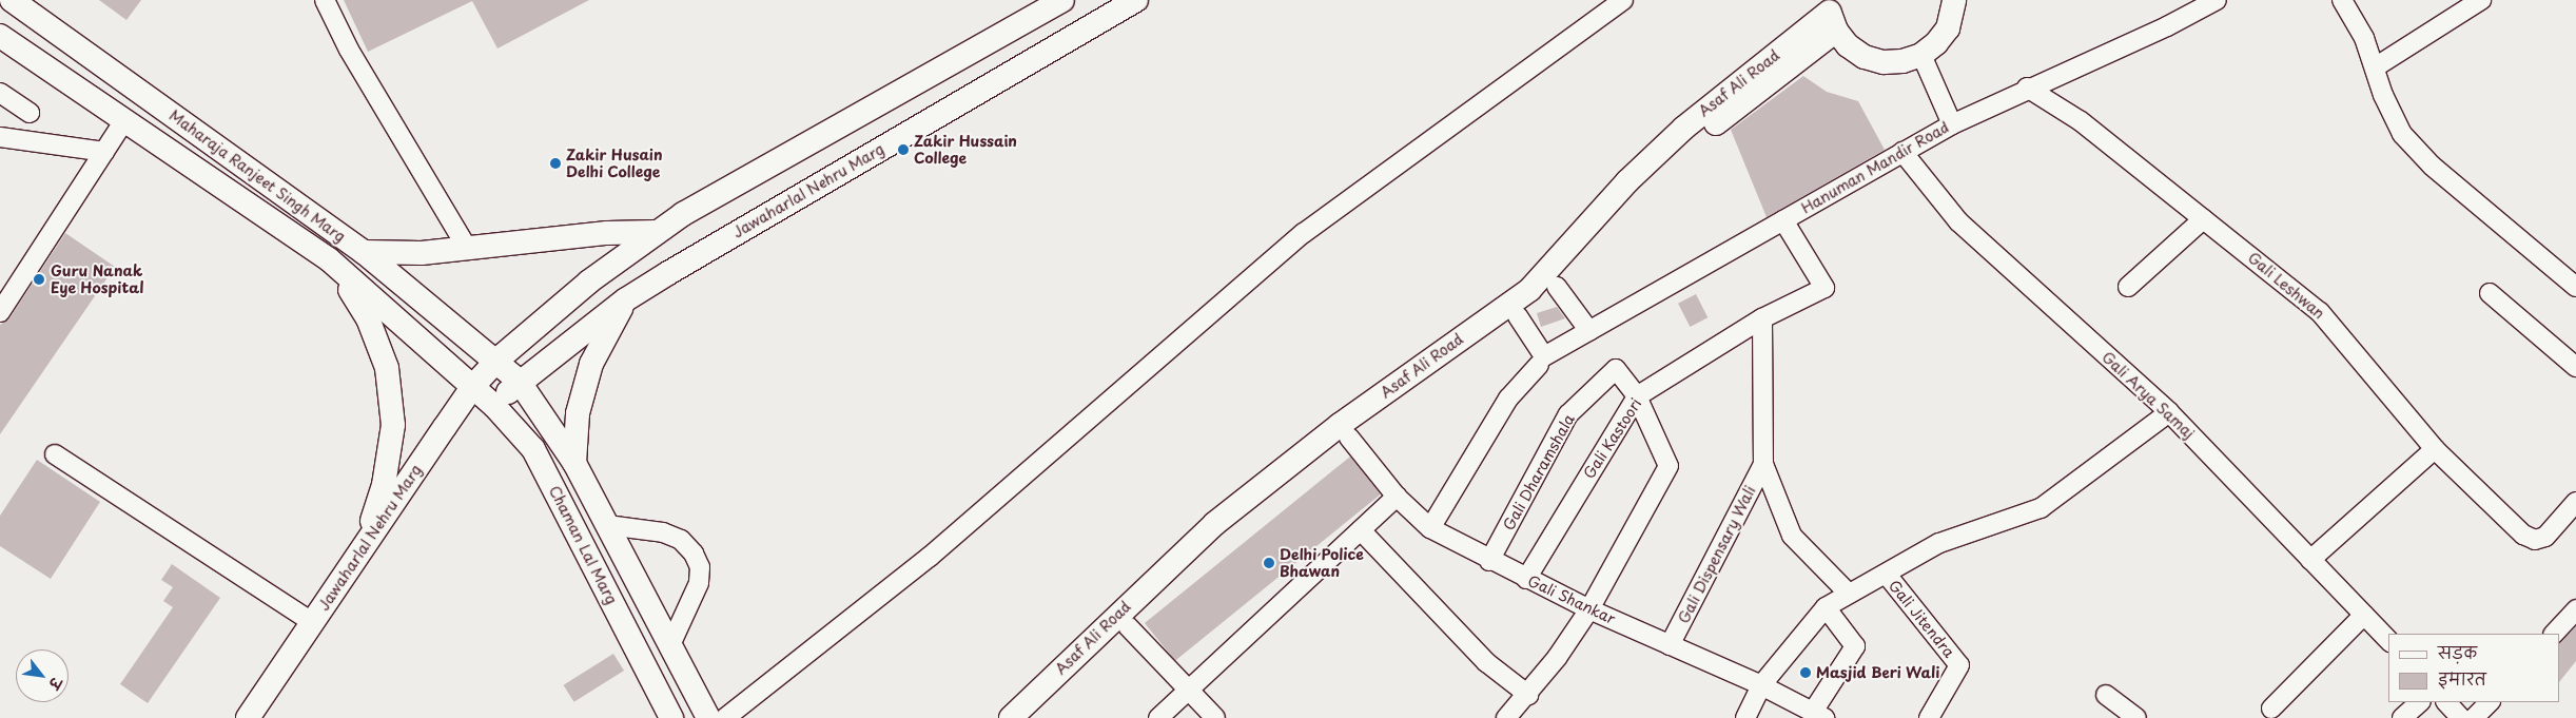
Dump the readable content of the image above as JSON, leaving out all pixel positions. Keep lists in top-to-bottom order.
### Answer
{
  "streets": {
    "main road": [
      "Asaf Ali Road",
      "Maharaja Ranjeet Singh Marg",
      "Jawaharlal Nehru Marg",
      "Chaman Lal Marg"
    ],
    "street": [
      "Hanuman Mandir Road",
      "Gali Leshwan",
      "Gali Arya Samaj",
      "Gali Kastoori",
      "Gali Dharamshala",
      "Gali Dispensary Wali",
      "Gali Shankar",
      "Gali Jitendra"
    ]
  },
  "crossings": [
    ["Asaf Ali Road", "Gali Shankar"],
    ["Hanuman Mandir Road", "Gali Leshwan"],
    ["Hanuman Mandir Road", "Gali Arya Samaj"],
    ["Hanuman Mandir Road", "Gali Kastoori"],
    ["Hanuman Mandir Road", "Gali Shankar"],
    ["Maharaja Ranjeet Singh Marg", "Jawaharlal Nehru Marg"],
    ["Maharaja Ranjeet Singh Marg", "Chaman Lal Marg"],
    ["Jawaharlal Nehru Marg", "Chaman Lal Marg"],
    ["Gali Kastoori", "Gali Dharamshala"],
    ["Gali Kastoori", "Gali Shankar"],
    ["Gali Dharamshala", "Gali Shankar"],
    ["Gali Dispensary Wali", "Gali Shankar"]
  ],
  "places": [
    "Zakir Hussain College",
    "Zakir Husain Delhi College",
    "Guru Nanak Eye Hospital",
    "Delhi Police Bhawan",
    "Masjid Beri Wali"
  ],
  "legend": ["सड़क", "इमारत"],
  "north": "bottom right"
}
